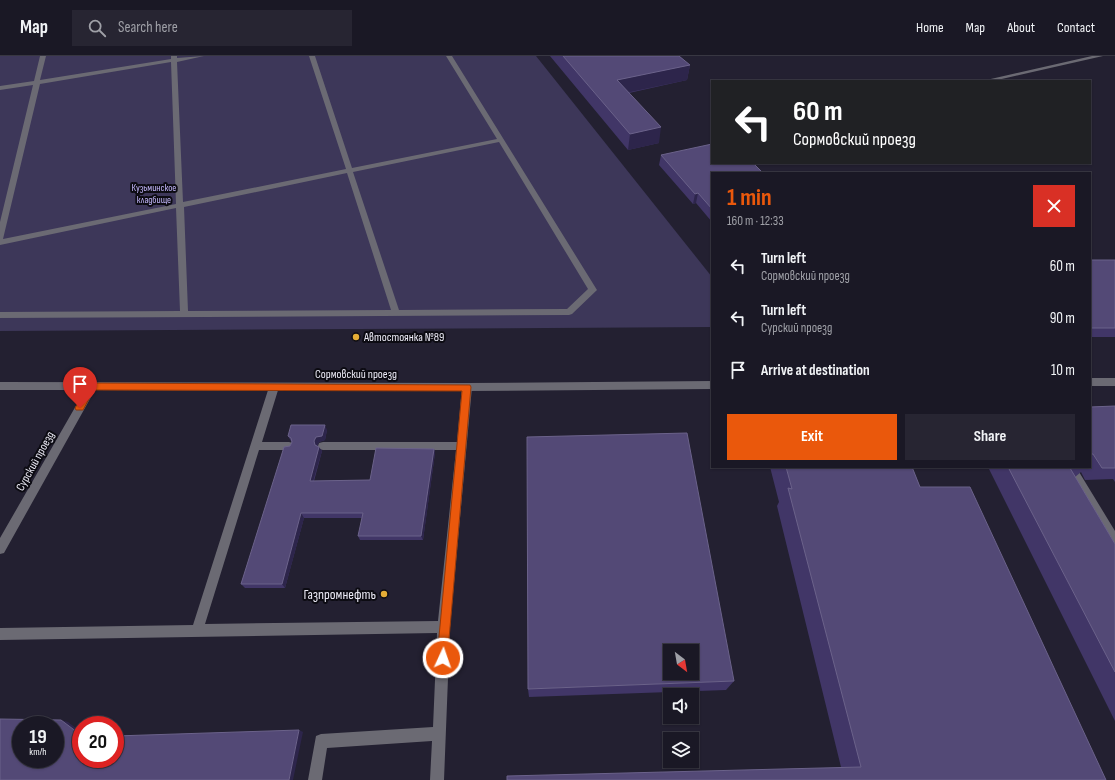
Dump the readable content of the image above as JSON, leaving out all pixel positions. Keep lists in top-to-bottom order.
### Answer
{
  "streets": {
    "street": ["Сормовский проезд", "Сурский проезд"]
  },
  "crossings": [
    ["Сормовский проезд", "Сурский проезд"]
  ],
  "parks": ["Кузьминское кладбище"],
  "places": ["Автостоянка №89", "Газпромнефть"],
  "north": "bottom right",
  "page": {
    "header": "Map",
    "search": "Search here",
    "nav": [
      "Home",
      "Map",
      "About",
      "Contact"
    ],
    "turn": ["60 m", "Сормовский проезд"],
    "heading": ["1 min", "160 m · 12:33"],
    "list": [
      {
        "name": "Turn left",
        "note": "Сормовский проезд",
        "value": "60 m"
      },
      {
        "name": "Turn left",
        "note": "Сурский проезд",
        "value": "90 m"
      },
      {
        "name": "Arrive at destination",
        "value": "10 m"
      }
    ],
    "buttons": ["Exit", "Share"],
    "speed": "19 km/h",
    "limit": "20"
  }
}
